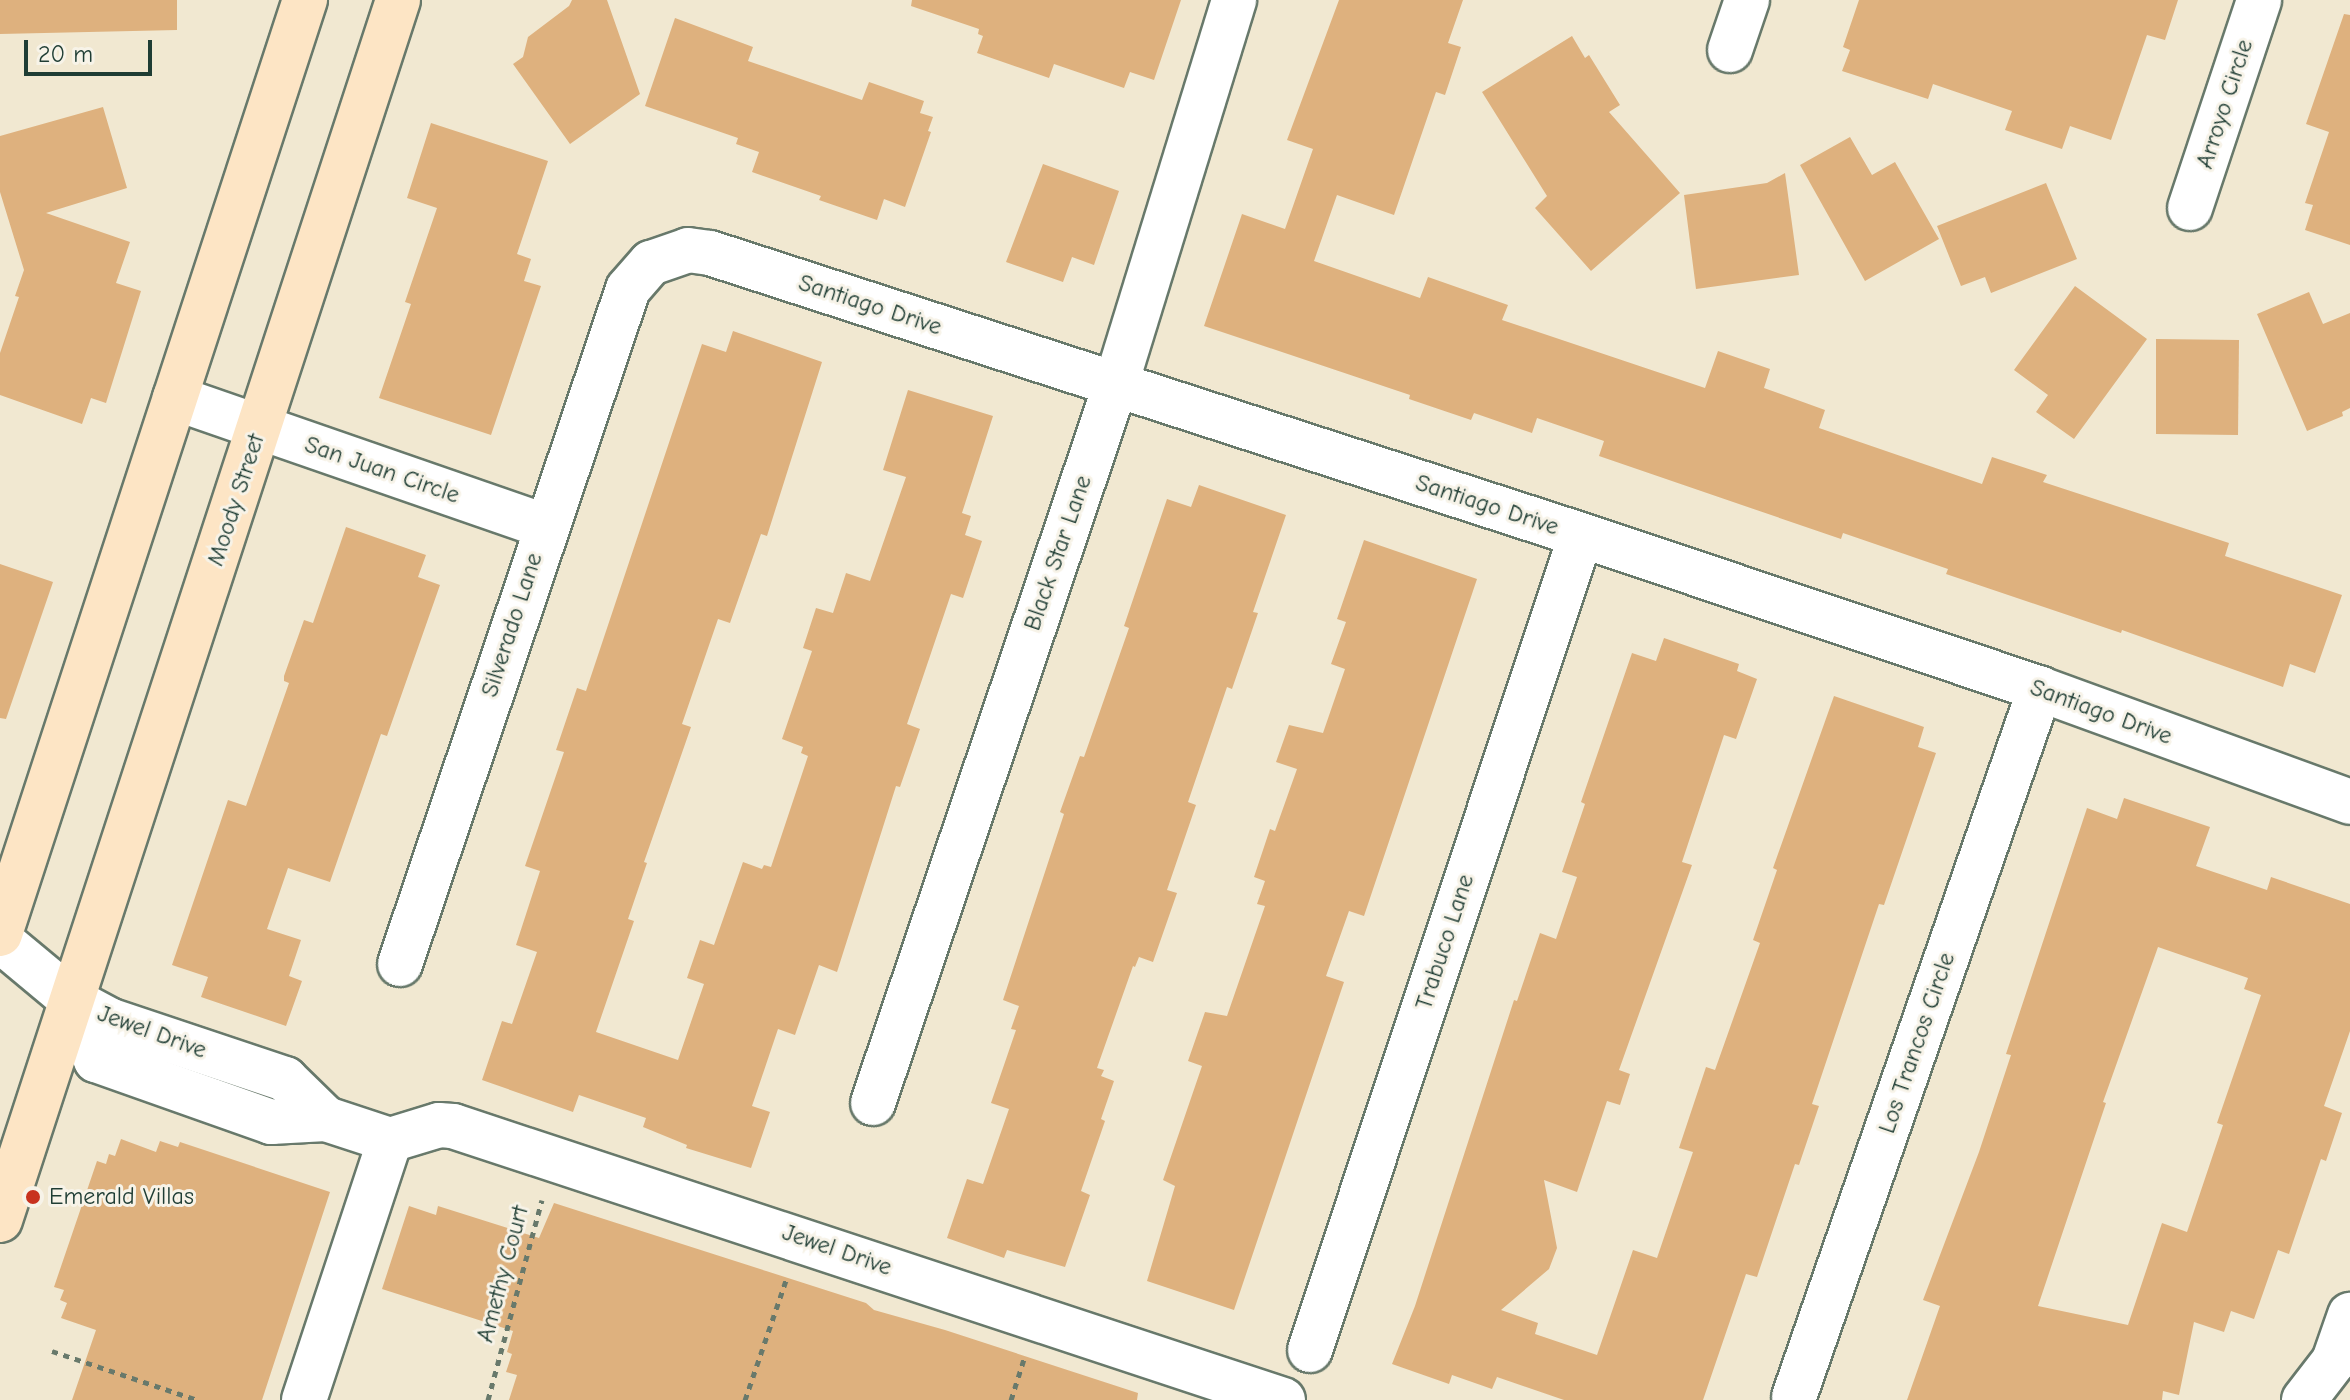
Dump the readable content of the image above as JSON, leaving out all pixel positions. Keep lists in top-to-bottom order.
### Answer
{
  "streets": {
    "main road": ["Moody Street"],
    "street": [
      "Arroyo Circle",
      "Santiago Drive",
      "San Juan Circle",
      "Black Star Lane",
      "Silverado Lane",
      "Trabuco Lane",
      "Jewel Drive",
      "Los Trancos Circle"
    ],
    "path": ["Amethy Court"]
  },
  "crossings": [
    ["Santiago Drive", "Black Star Lane"],
    ["Santiago Drive", "Silverado Lane"],
    ["Santiago Drive", "Trabuco Lane"],
    ["Santiago Drive", "Los Trancos Circle"],
    ["San Juan Circle", "Moody Street"],
    ["San Juan Circle", "Silverado Lane"],
    ["Moody Street", "Jewel Drive"],
    ["Jewel Drive", "Amethy Court"]
  ],
  "places": ["Emerald Villas"],
  "scale_bar": "20 m"
}
